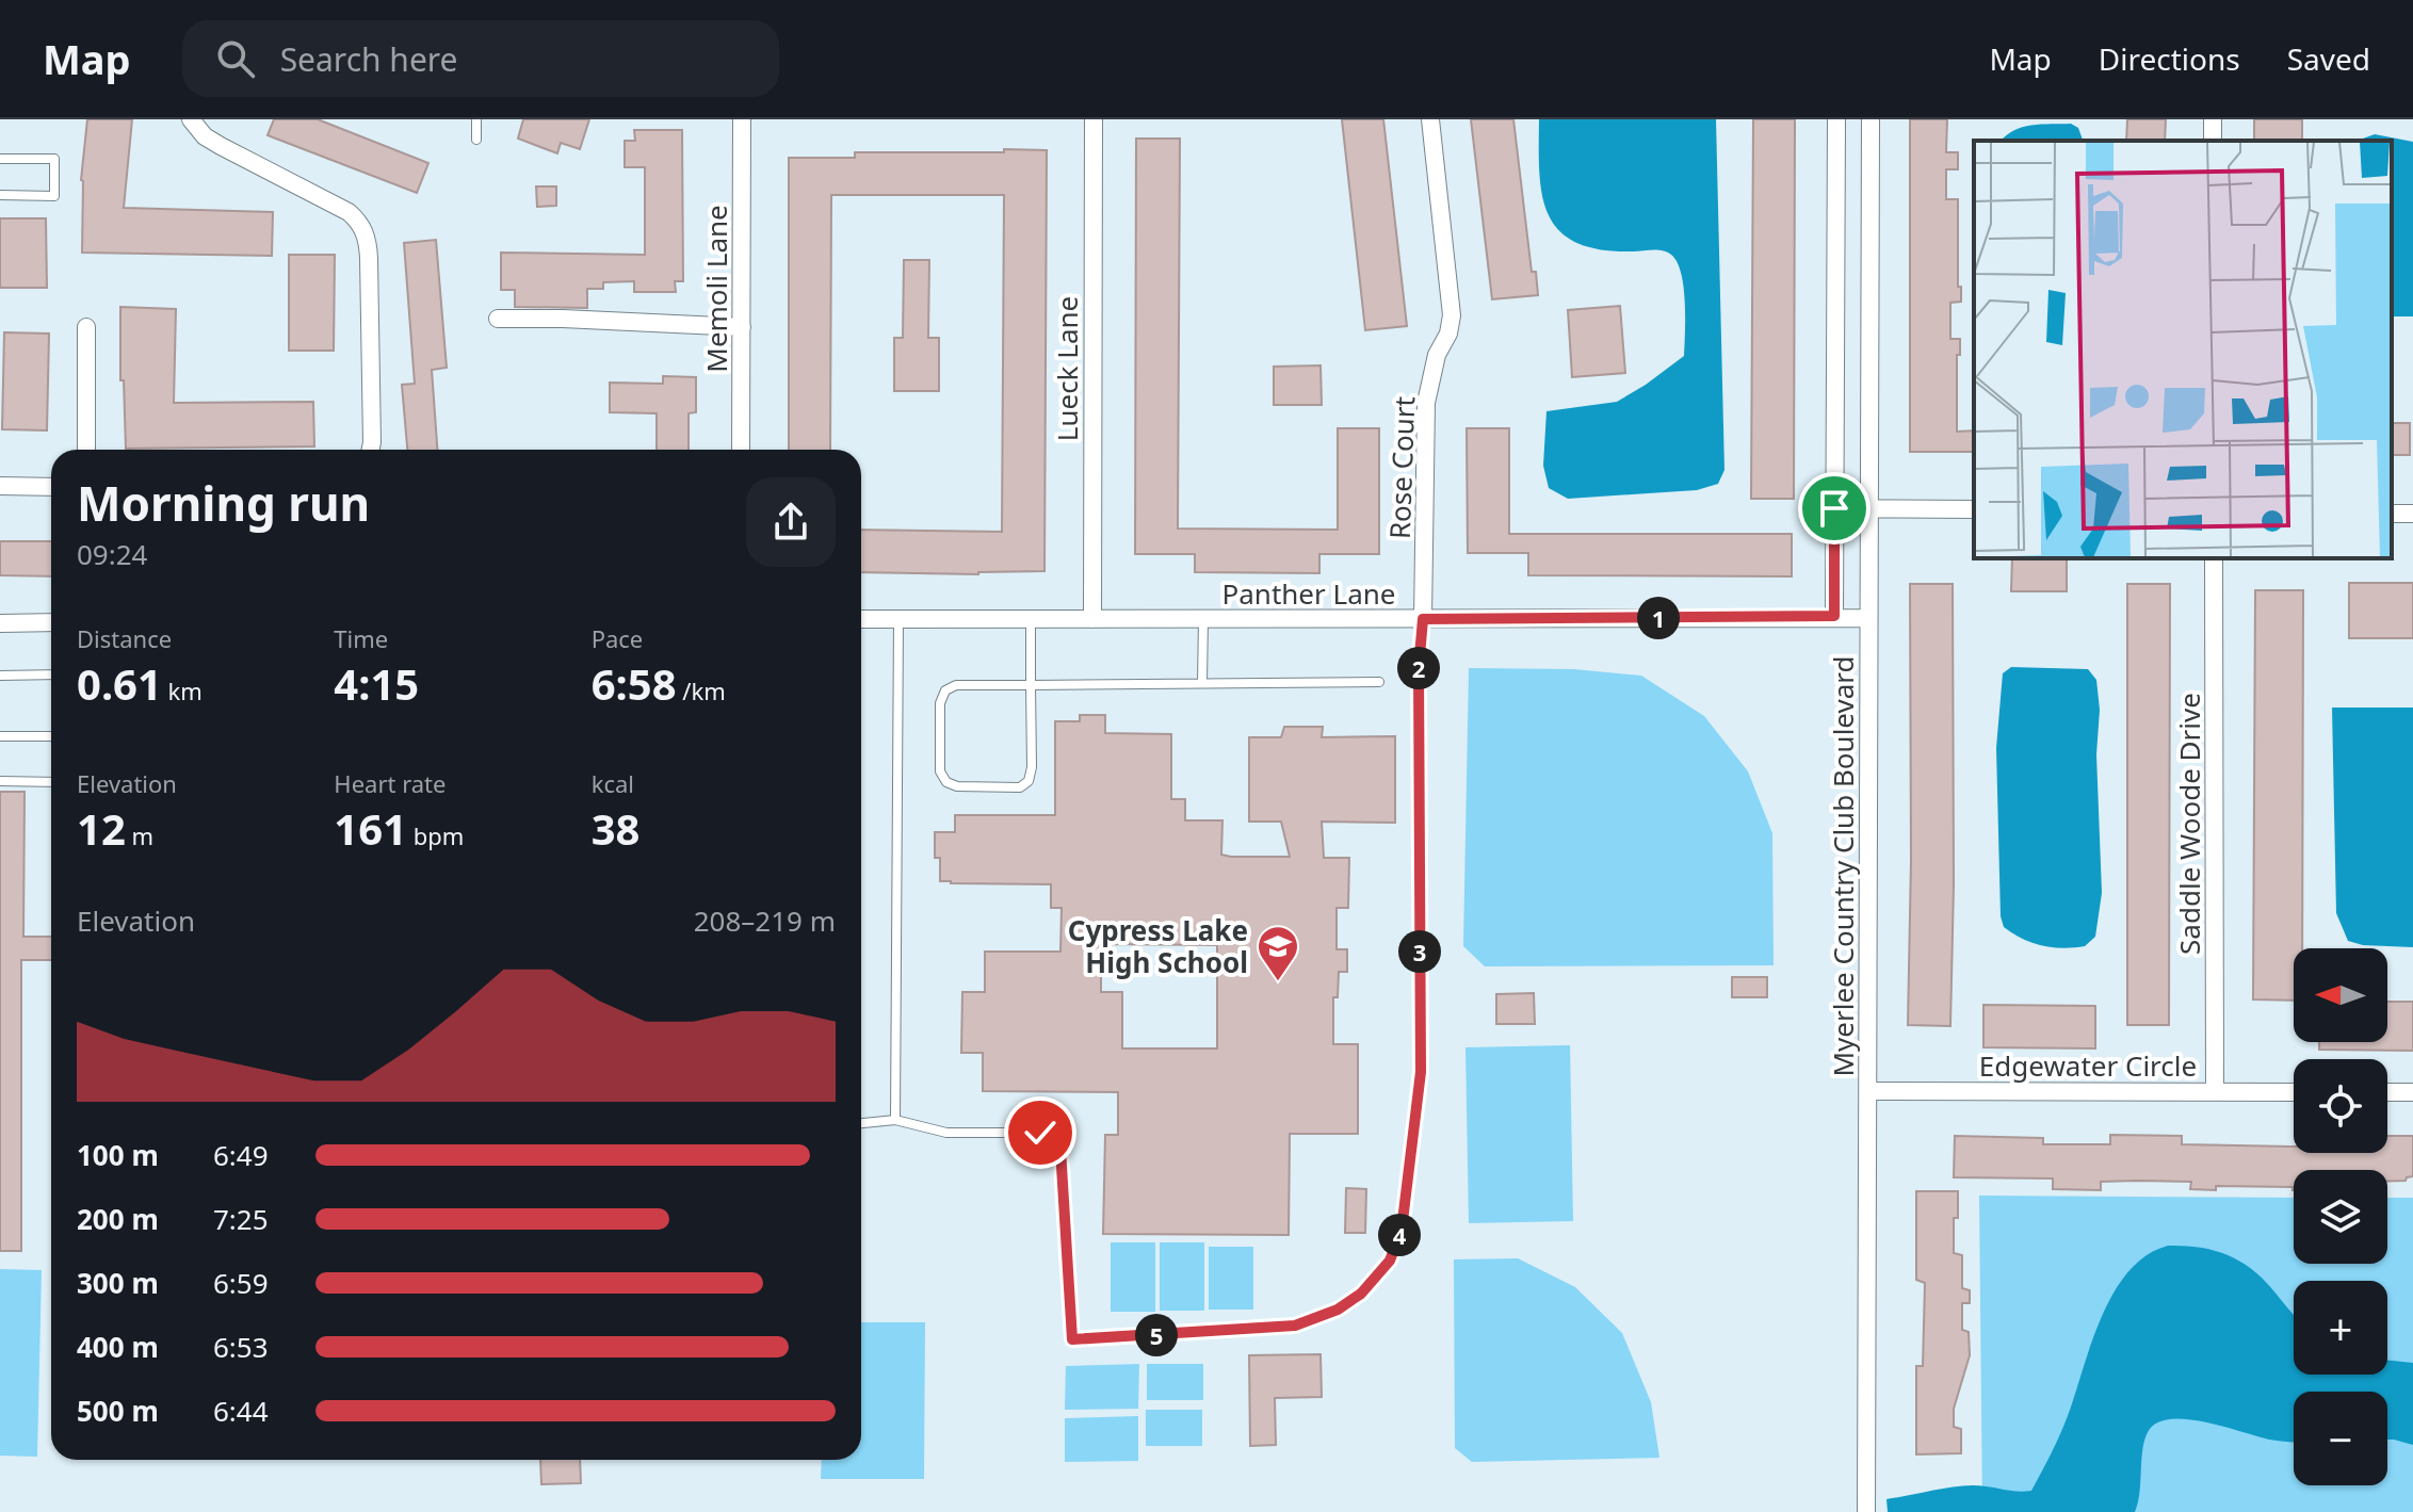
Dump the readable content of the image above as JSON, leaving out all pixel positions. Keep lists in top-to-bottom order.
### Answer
{
  "streets": {
    "street": [
      "Memoli Lane",
      "Lueck Lane",
      "Rose Court",
      "Panther Lane",
      "Saddle Woode Drive",
      "Myerlee Country Club Boulevard",
      "Edgewater Circle"
    ]
  },
  "crossings": [
    ["Lueck Lane", "Panther Lane"],
    ["Rose Court", "Panther Lane"],
    ["Panther Lane", "Myerlee Country Club Boulevard"],
    ["Saddle Woode Drive", "Edgewater Circle"],
    ["Myerlee Country Club Boulevard", "Edgewater Circle"]
  ],
  "places": {
    "school or university": ["Cypress Lake High School"]
  },
  "north": "left",
  "page": {
    "header": "Map",
    "search": "Search here",
    "nav": ["Map", "Directions", "Saved"],
    "heading": ["Morning run", "09:24"],
    "stats": [
      ["Distance", "0.61 km"],
      ["Time", "4:15"],
      ["Pace", "6:58 /km"],
      ["Elevation", "12 m"],
      ["Heart rate", "161 bpm"],
      ["kcal", "38"]
    ],
    "pins": [
      "1",
      "2",
      "3",
      "4",
      "5"
    ],
    "chart": ["Elevation", "208–219 m"],
    "map_buttons": ["+", "−"],
    "list": [
      {
        "name": "100 m",
        "note": "6:49"
      },
      {
        "name": "200 m",
        "note": "7:25"
      },
      {
        "name": "300 m",
        "note": "6:59"
      },
      {
        "name": "400 m",
        "note": "6:53"
      },
      {
        "name": "500 m",
        "note": "6:44"
      }
    ]
  }
}
